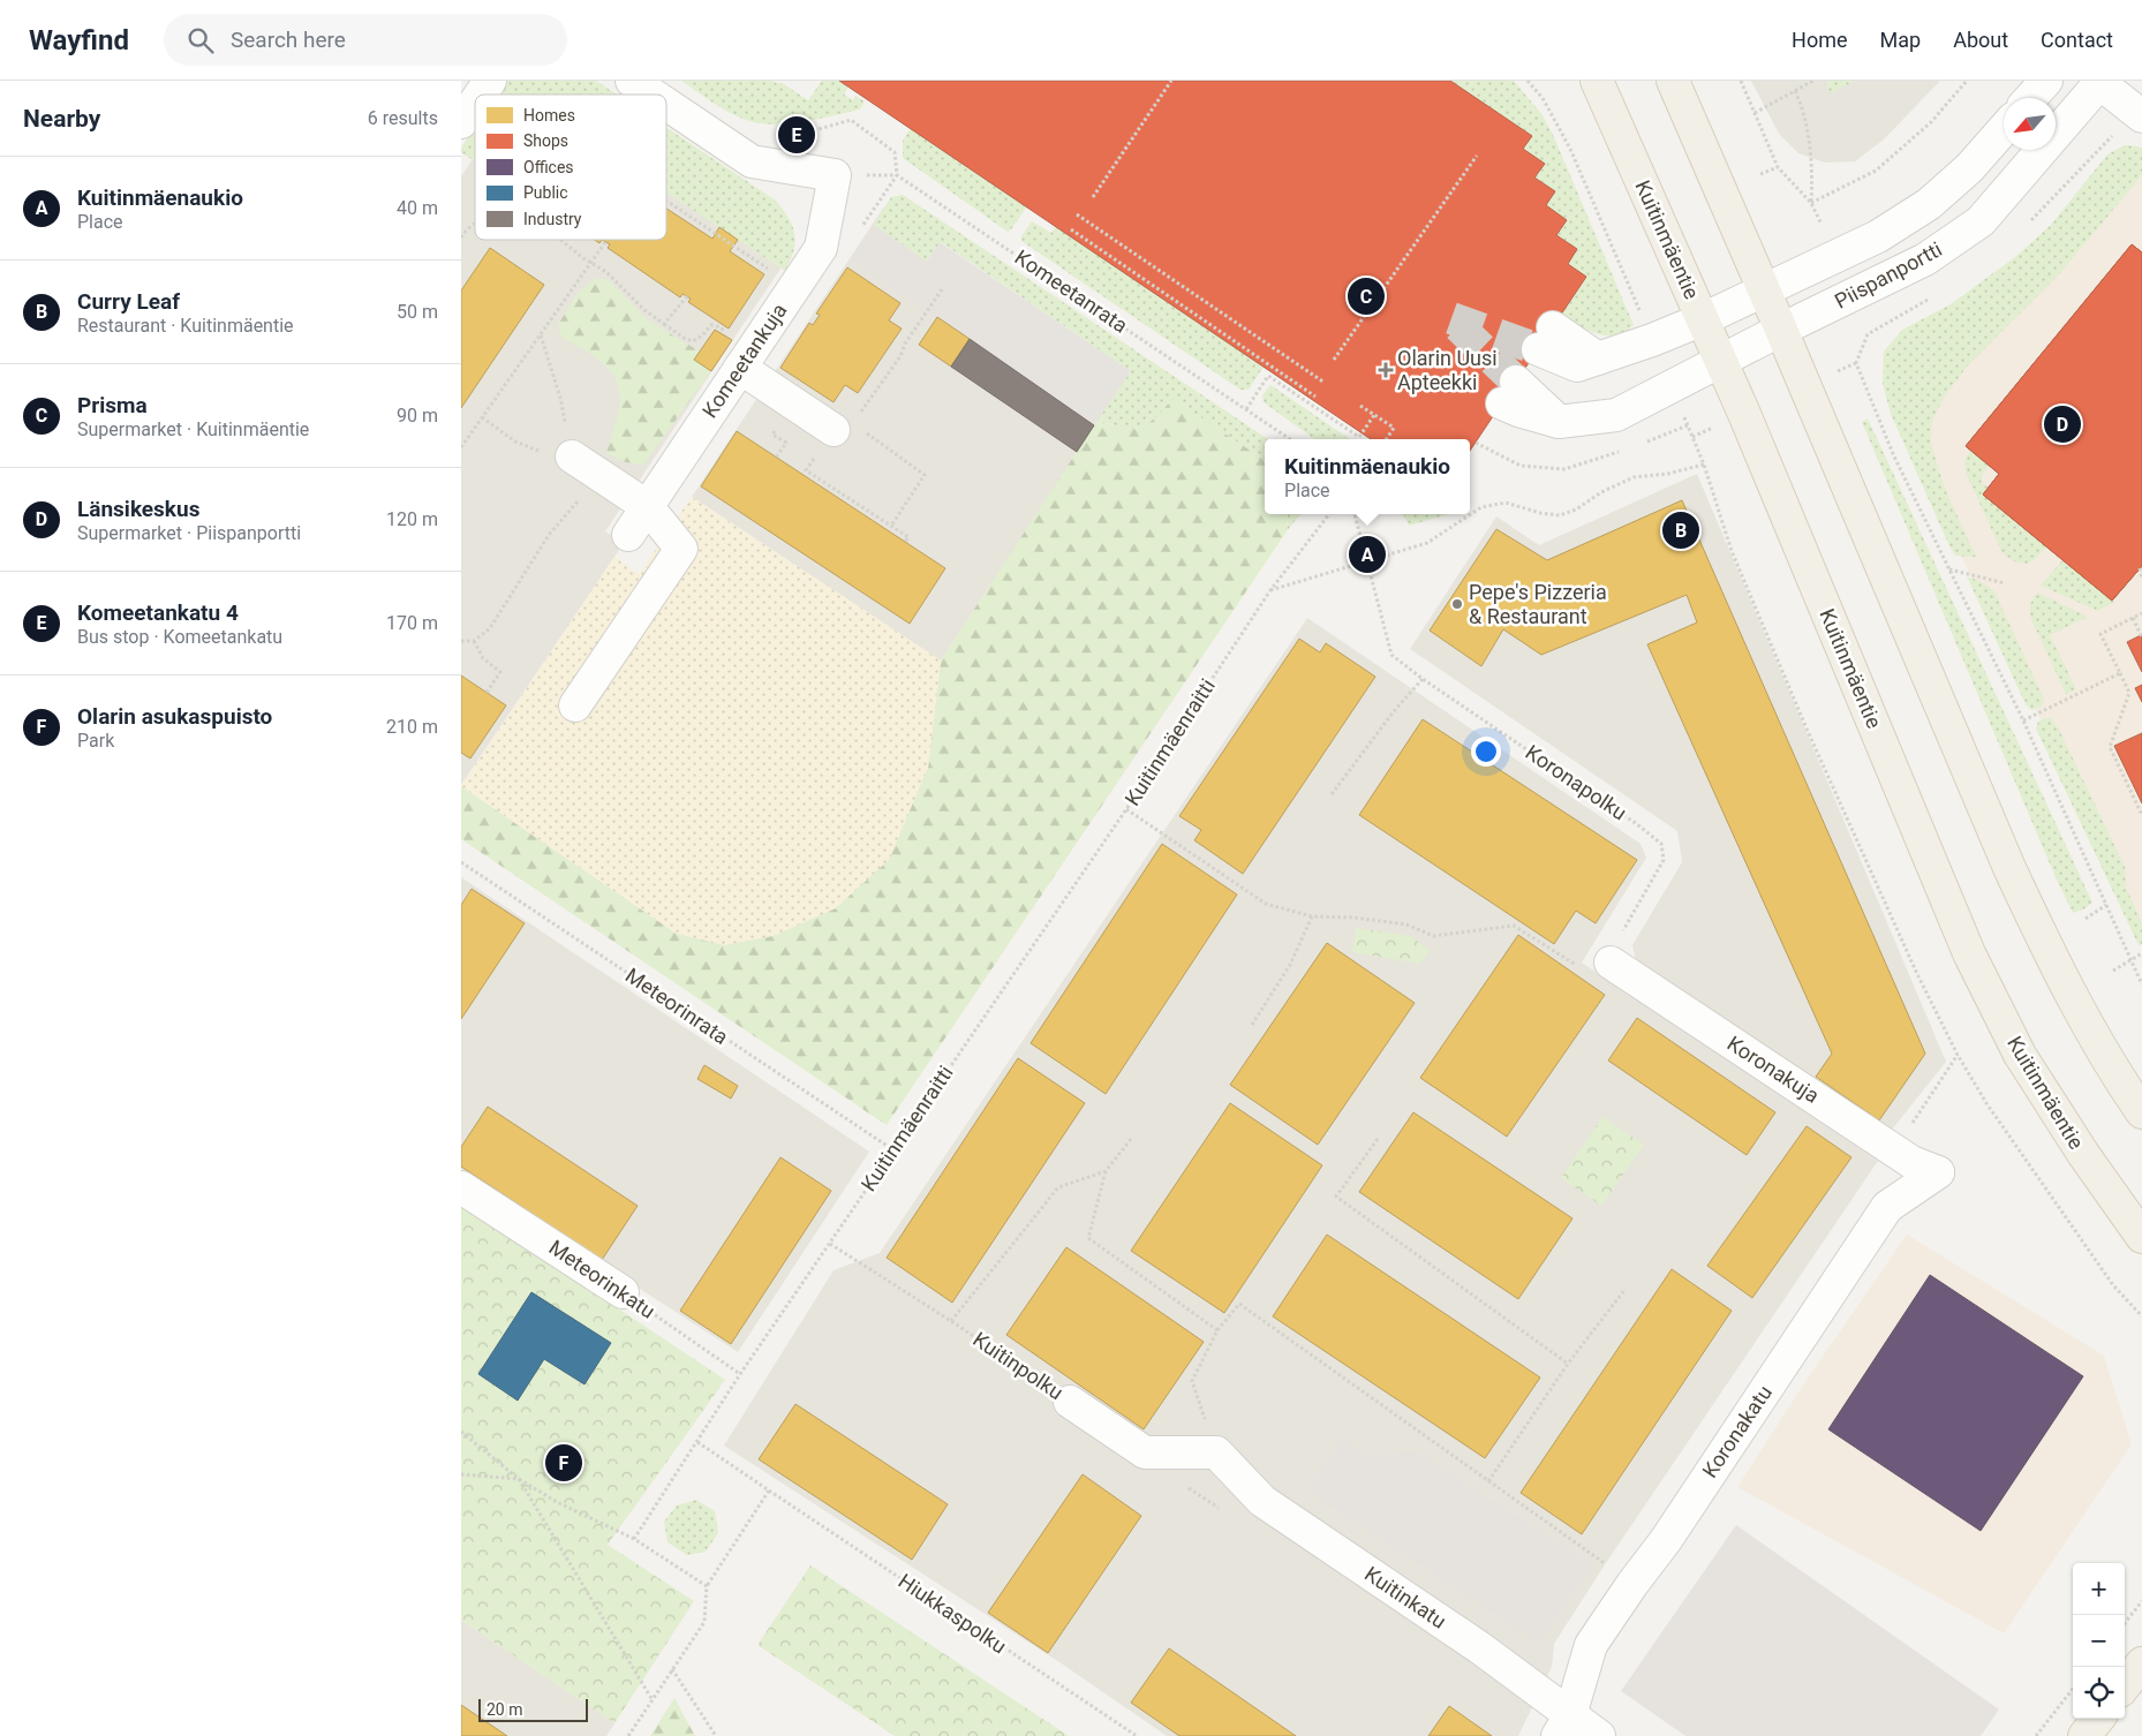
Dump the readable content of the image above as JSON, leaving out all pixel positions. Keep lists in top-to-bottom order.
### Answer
{
  "streets": {
    "main road": ["Kuitinmäentie"],
    "street": [
      "Piispanportti",
      "Komeetankuja",
      "Koronakuja",
      "Meteorinkatu",
      "Kuitinpolku",
      "Koronakatu",
      "Kuitinkatu"
    ],
    "path": [
      "Komeetanrata",
      "Kuitinmäenraitti",
      "Koronapolku",
      "Meteorinrata",
      "Hiukkaspolku"
    ]
  },
  "crossings": [
    ["Kuitinmäentie", "Piispanportti"],
    ["Kuitinmäenraitti", "Meteorinrata"],
    ["Kuitinmäenraitti", "Meteorinkatu"],
    ["Kuitinmäenraitti", "Kuitinpolku"],
    ["Kuitinmäenraitti", "Hiukkaspolku"],
    ["Koronapolku", "Koronakuja"],
    ["Koronakuja", "Koronakatu"],
    ["Kuitinpolku", "Kuitinkatu"],
    ["Koronakatu", "Kuitinkatu"]
  ],
  "places": {
    "health": ["Olarin Uusi Apteekki"],
    "other": ["Pepe's Pizzeria & Restaurant"]
  },
  "legend": [
    "Homes",
    "Shops",
    "Offices",
    "Public",
    "Industry"
  ],
  "scale_bar": "20 m",
  "north": "bottom left",
  "page": {
    "header": "Wayfind",
    "search": "Search here",
    "nav": [
      "Home",
      "Map",
      "About",
      "Contact"
    ],
    "heading": ["Nearby", "6 results"],
    "pins": [
      "E",
      "C",
      "D",
      "B",
      "A",
      "F"
    ],
    "list": [
      {
        "mark": "A",
        "name": "Kuitinmäenaukio",
        "note": "Place",
        "value": "40 m"
      },
      {
        "mark": "B",
        "name": "Curry Leaf",
        "note": "Restaurant · Kuitinmäentie",
        "value": "50 m"
      },
      {
        "mark": "C",
        "name": "Prisma",
        "note": "Supermarket · Kuitinmäentie",
        "value": "90 m"
      },
      {
        "mark": "D",
        "name": "Länsikeskus",
        "note": "Supermarket · Piispanportti",
        "value": "120 m"
      },
      {
        "mark": "E",
        "name": "Komeetankatu 4",
        "note": "Bus stop · Komeetankatu",
        "value": "170 m"
      },
      {
        "mark": "F",
        "name": "Olarin asukaspuisto",
        "note": "Park",
        "value": "210 m"
      }
    ],
    "popup": ["Kuitinmäenaukio", "Place"],
    "map_buttons": ["+", "−"],
    "scale": "20 m"
  }
}
